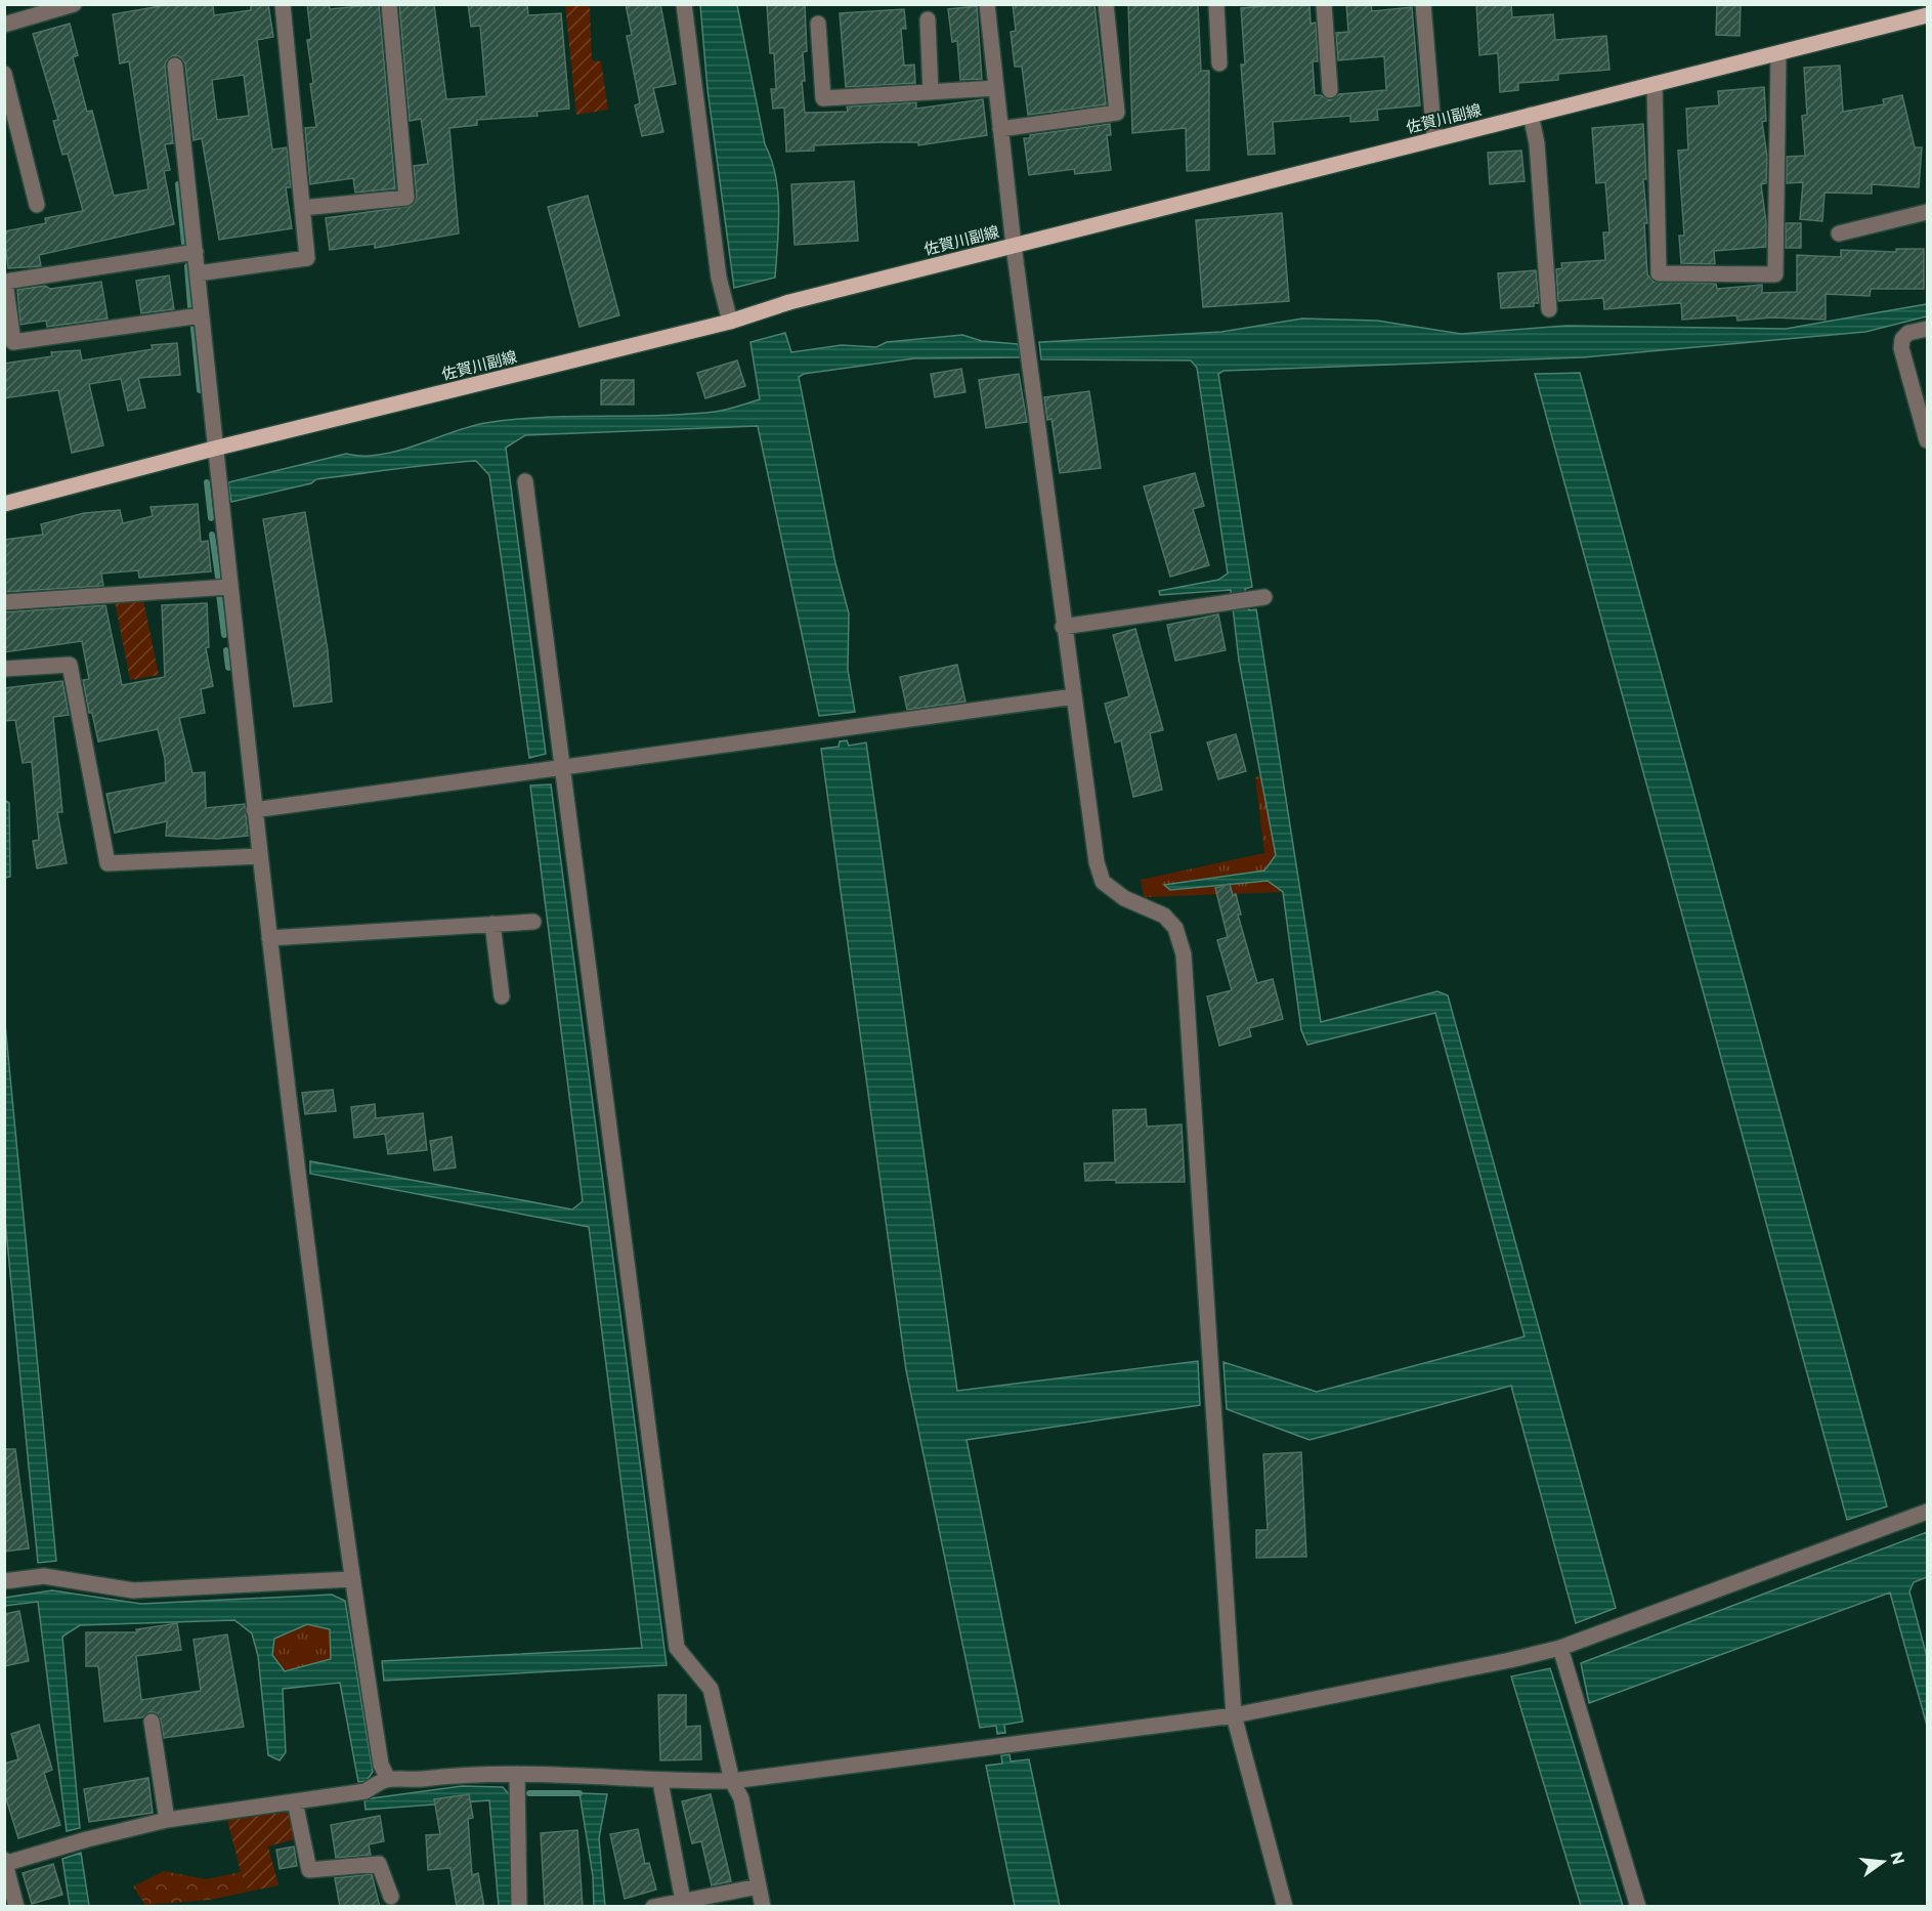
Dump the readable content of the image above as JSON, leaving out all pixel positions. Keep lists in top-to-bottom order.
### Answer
{
  "streets": {
    "main road": ["佐賀川副線"]
  },
  "north": "right"
}
